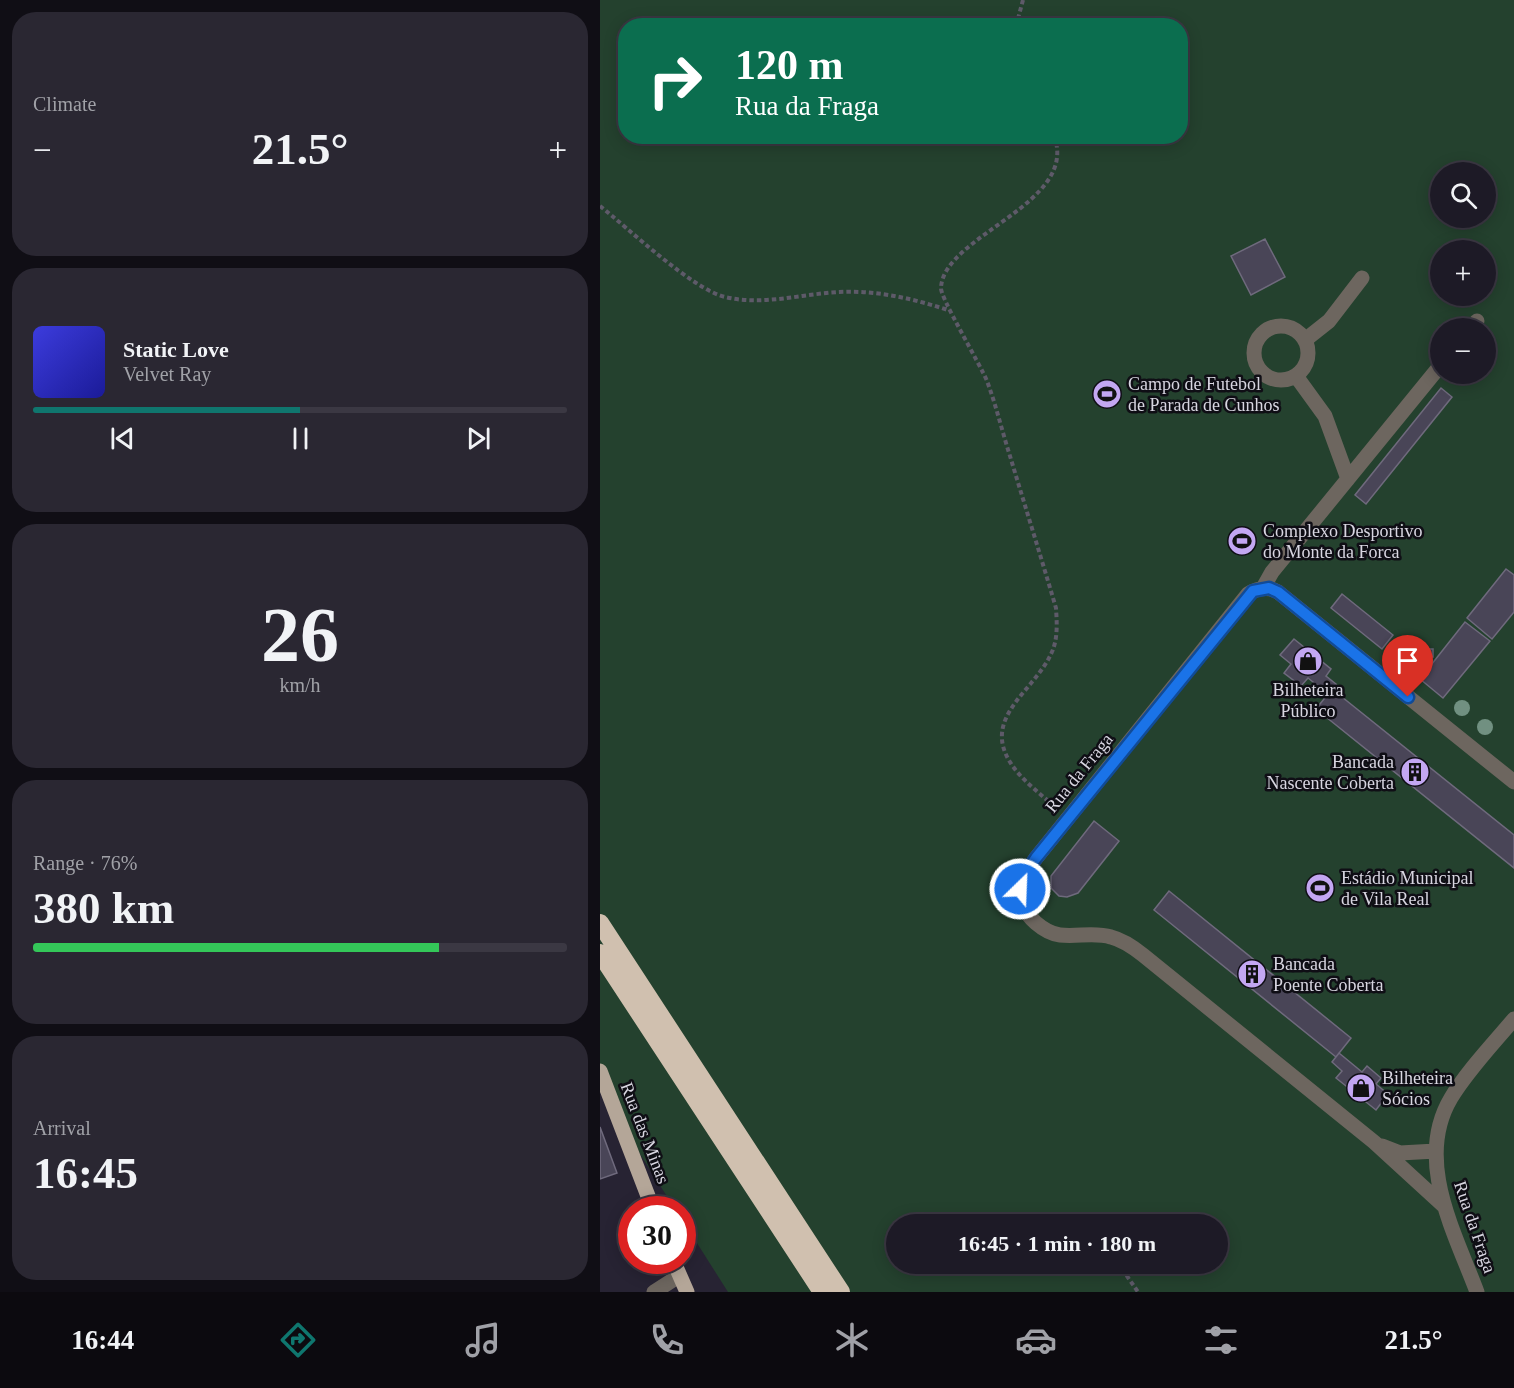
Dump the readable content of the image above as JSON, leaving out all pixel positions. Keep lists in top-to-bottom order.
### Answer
{
  "streets": {
    "main road": ["Rua das Minas"],
    "street": ["Rua da Fraga"]
  },
  "places": {
    "sports": ["Campo de Futebol de Parada de Cunhos", "Complexo Desportivo do Monte da Forca", "Estádio Municipal de Vila Real"],
    "shop": ["Bilheteira Público", "Bilheteira Sócios"],
    "building": ["Bancada Nascente Coberta", "Bancada Poente Coberta"]
  },
  "page": {
    "tile": [
      "Climate",
      ["26", "km/h"],
      ["Range · 76%", "380 km"],
      ["Arrival", "16:45"]
    ],
    "turn": ["120 m", "Rua da Fraga"],
    "heat": ["−", "21.5°", "+"],
    "map_buttons": ["+", "−"],
    "song": ["Static Love", "Velvet Ray"],
    "limit": "30",
    "trip": "16:45 · 1 min · 180 m",
    "tabs": ["16:44", "21.5°"]
  }
}
